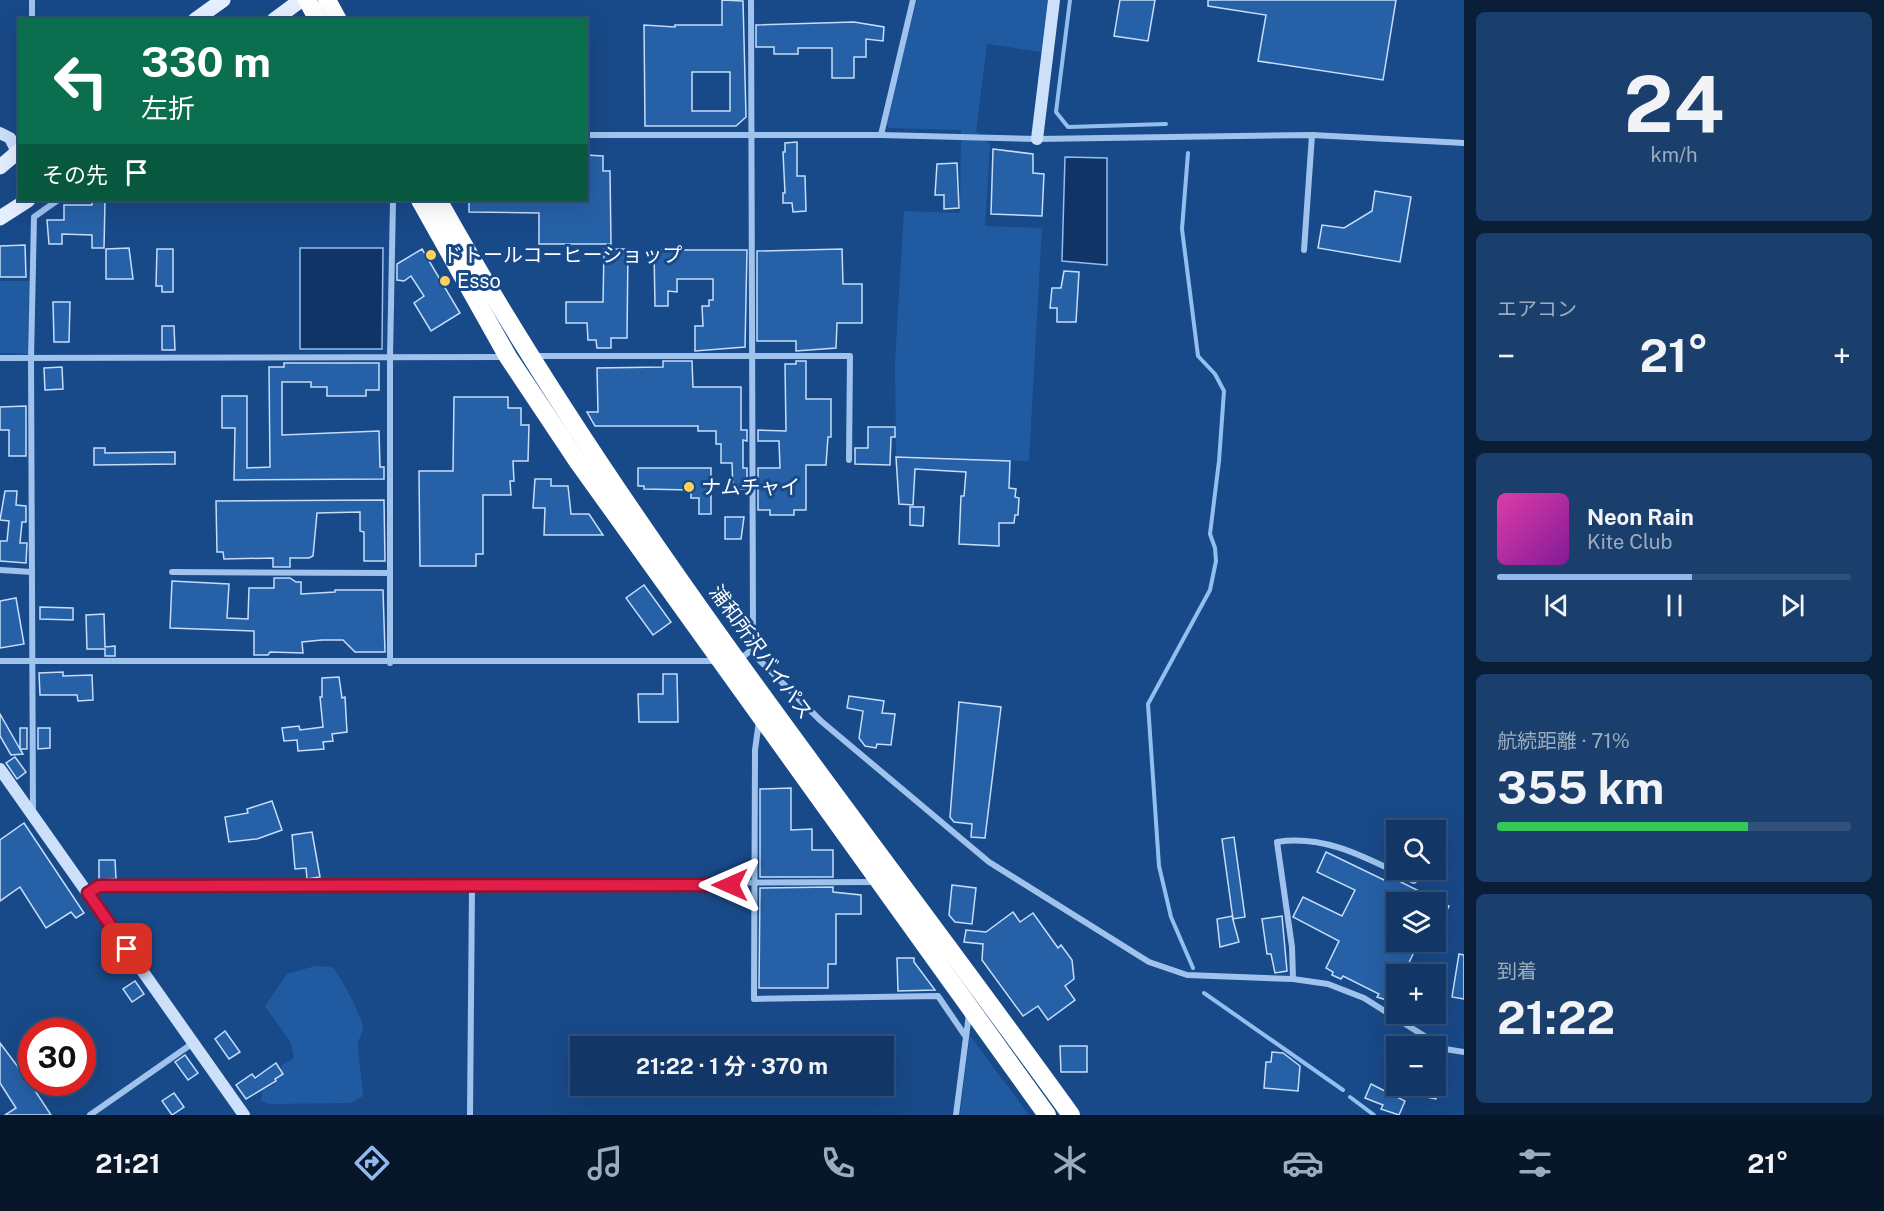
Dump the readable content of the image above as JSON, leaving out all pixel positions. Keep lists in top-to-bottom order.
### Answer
{
  "streets": {
    "highway": ["浦和所沢バイパス"]
  },
  "places": ["ドトールコーヒーショップ", "Esso", "ナムチャイ"],
  "page": {
    "tile": [
      ["24", "km/h"],
      "エアコン",
      ["航続距離 · 71%", "355 km"],
      ["到着", "21:22"]
    ],
    "turn": ["330 m", "左折"],
    "then": "その先",
    "heat": ["−", "21°", "+"],
    "song": ["Neon Rain", "Kite Club"],
    "map_buttons": ["+", "−"],
    "limit": "30",
    "trip": "21:22 · 1 分 · 370 m",
    "tabs": ["21:21", "21°"]
  }
}
